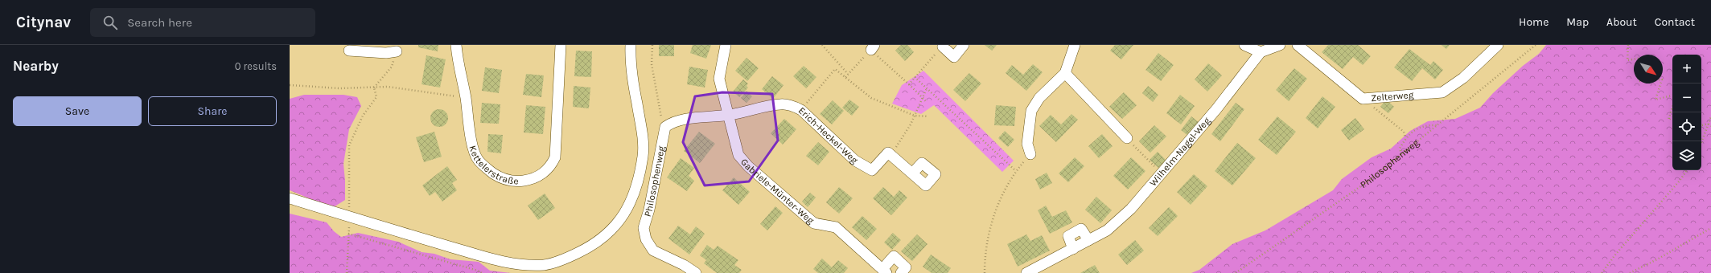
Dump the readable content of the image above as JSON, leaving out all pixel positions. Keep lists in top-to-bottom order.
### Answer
{
  "streets": {
    "street": [
      "Zelterweg",
      "Erich-Heckel-Weg",
      "Wilhelm-Nagel-Weg",
      "Kettelerstraße",
      "Philosophenweg",
      "Gabriele-Münter-Weg"
    ]
  },
  "crossings": [
    ["Erich-Heckel-Weg", "Gabriele-Münter-Weg"]
  ],
  "north": "bottom right",
  "page": {
    "header": "Citynav",
    "search": "Search here",
    "nav": [
      "Home",
      "Map",
      "About",
      "Contact"
    ],
    "heading": ["Nearby", "0 results"],
    "map_buttons": ["+", "−"],
    "buttons": ["Save", "Share"]
  }
}
